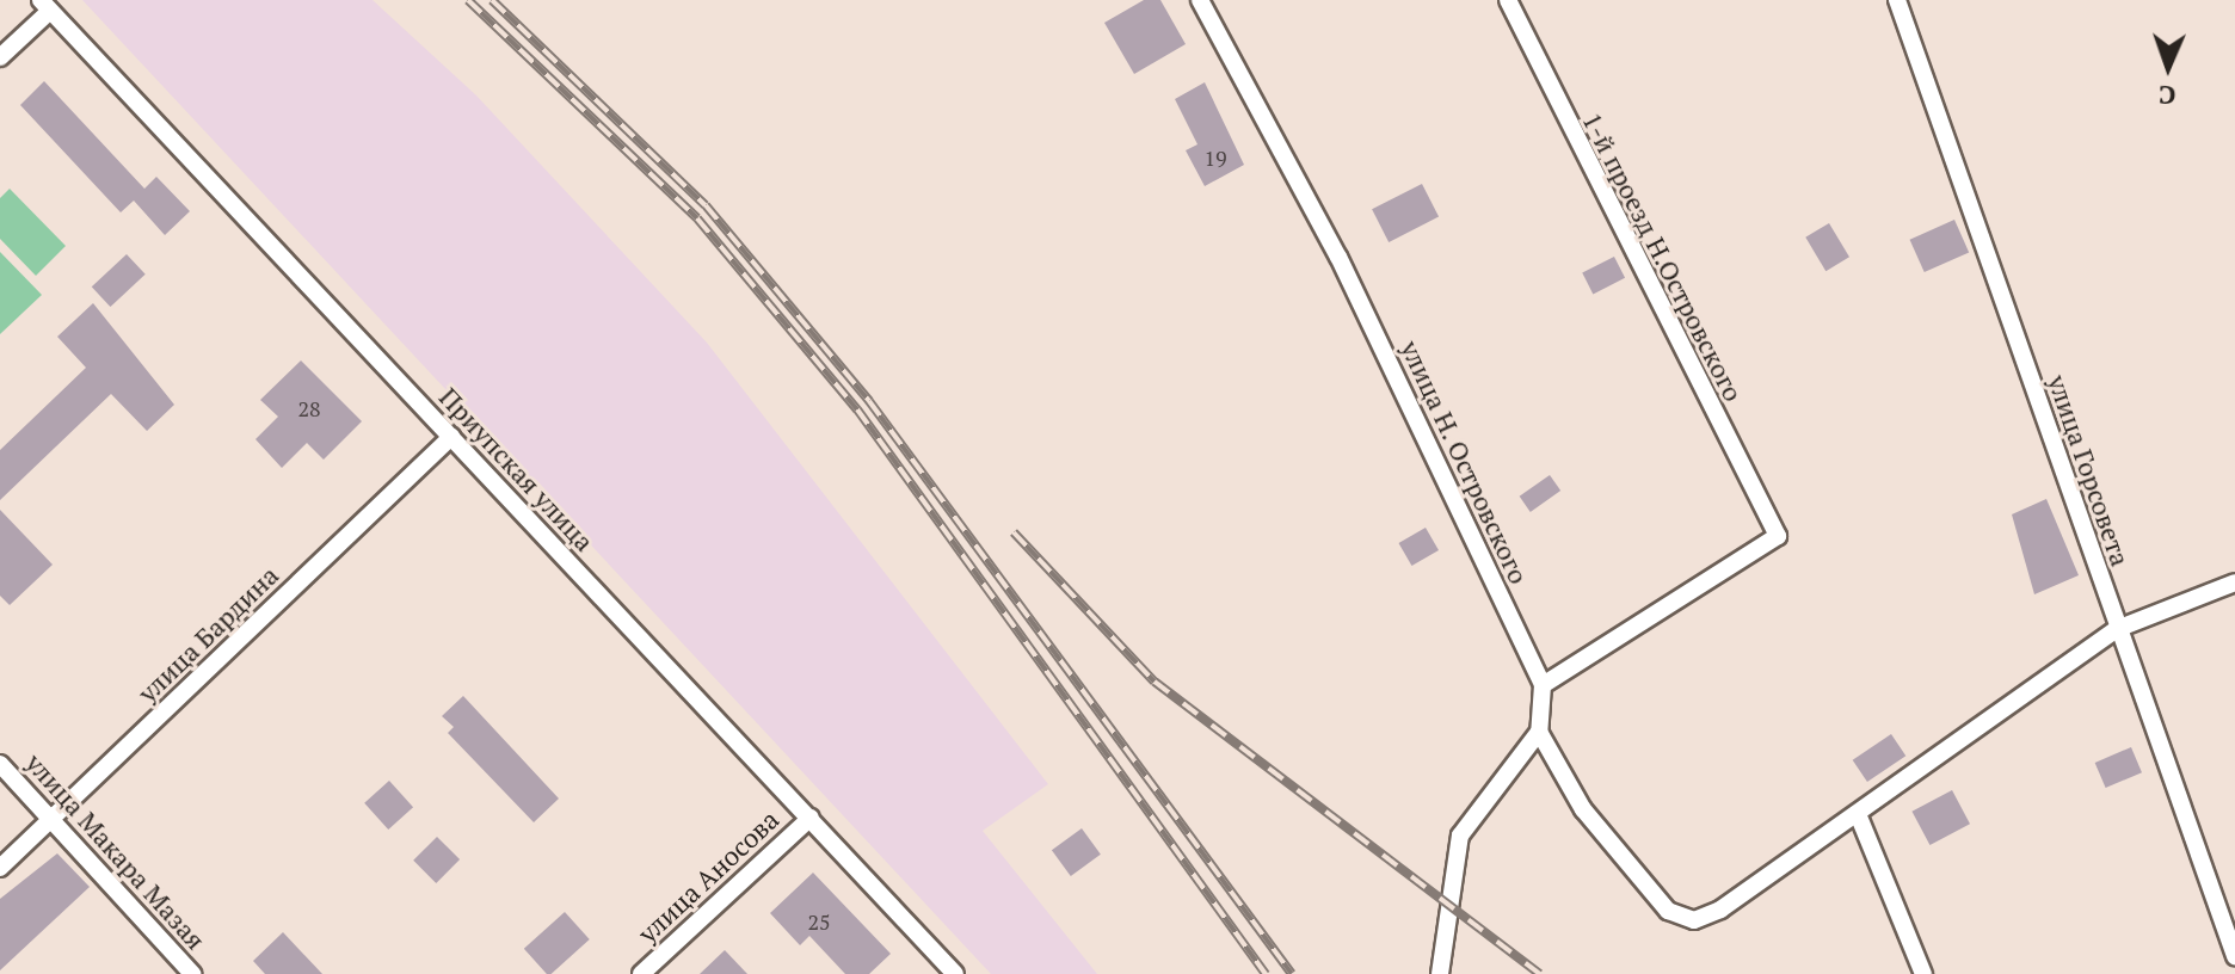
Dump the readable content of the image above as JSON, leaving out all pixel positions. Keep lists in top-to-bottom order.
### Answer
{
  "streets": {
    "street": [
      "1-й проезд Н.Островского",
      "улица Н. Островского",
      "Приупская улица",
      "улица Горсовета",
      "улица Бардина",
      "улица Макара Мазая",
      "улица Аносова"
    ]
  },
  "crossings": [
    ["1-й проезд Н.Островского", "улица Н. Островского"],
    ["Приупская улица", "улица Бардина"],
    ["Приупская улица", "улица Аносова"],
    ["улица Бардина", "улица Макара Мазая"]
  ],
  "house_numbers": ["19", "28", "25"],
  "north": "bottom"
}
